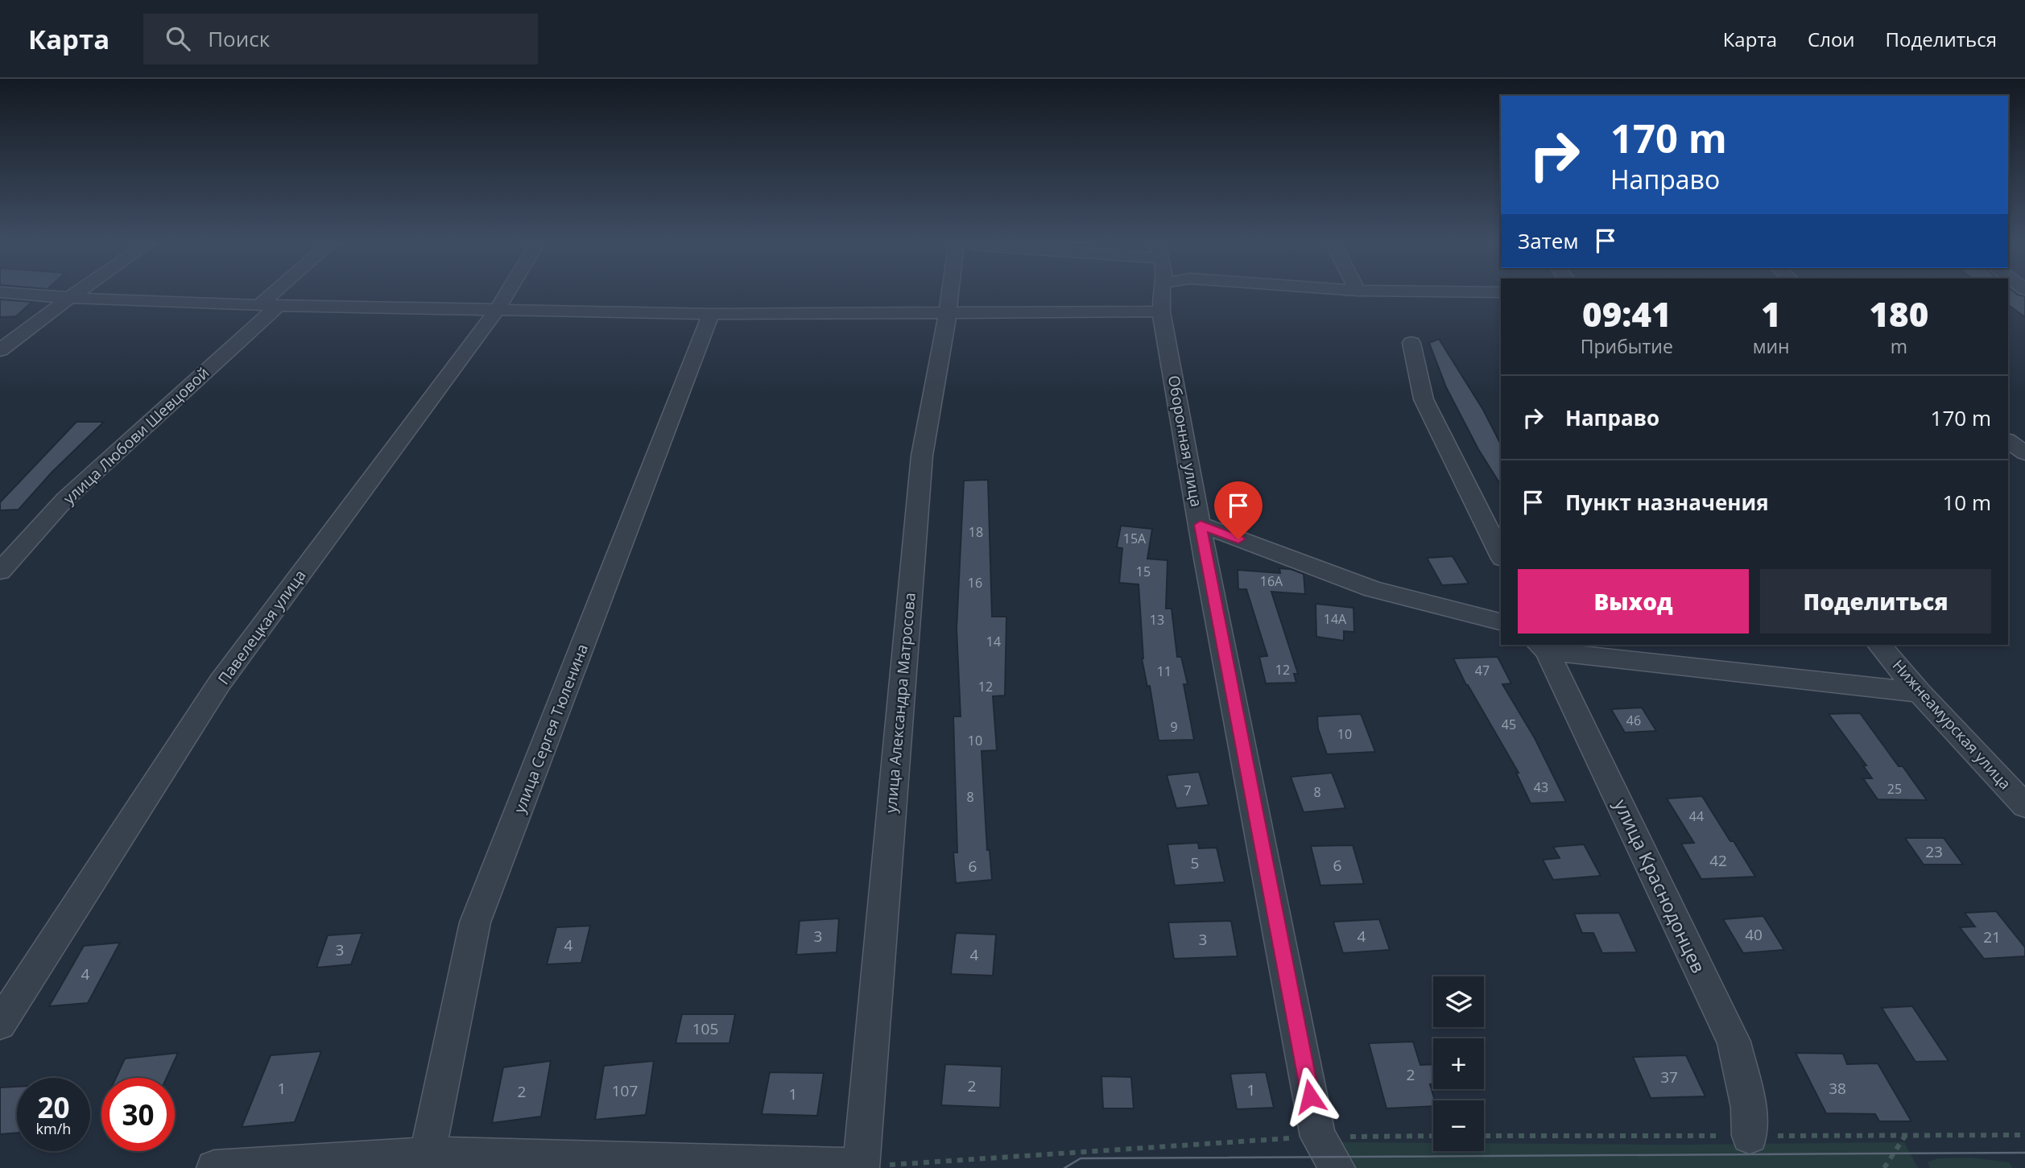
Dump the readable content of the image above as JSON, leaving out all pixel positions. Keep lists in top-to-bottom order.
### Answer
{
  "streets": {
    "street": [
      "улица Любови Шевцовой",
      "Оборонная улица",
      "Павелецкая улица",
      "улица Александра Матросова",
      "Нижнеамурская улица",
      "улица Сергея Тюленина",
      "улица Краснодонцев"
    ]
  },
  "house_numbers": [
    "18",
    "15А",
    "15",
    "16А",
    "16",
    "14А",
    "13",
    "14",
    "12",
    "47",
    "11",
    "12",
    "46",
    "45",
    "9",
    "10",
    "10",
    "43",
    "25",
    "7",
    "8",
    "8",
    "44",
    "23",
    "42",
    "5",
    "6",
    "6",
    "40",
    "3",
    "4",
    "21",
    "3",
    "4",
    "3",
    "4",
    "4",
    "105",
    "2",
    "37",
    "2",
    "1",
    "38",
    "1",
    "107",
    "2",
    "1"
  ],
  "page": {
    "header": "Карта",
    "search": "Поиск",
    "nav": ["Карта", "Слои", "Поделиться"],
    "turn": ["170 m", "Направо"],
    "then": "Затем",
    "eta": [
      "09:41",
      "Прибытие",
      "1",
      "мин",
      "180",
      "m"
    ],
    "list": [
      {
        "name": "Направо",
        "value": "170 m"
      },
      {
        "name": "Пункт назначения",
        "value": "10 m"
      }
    ],
    "buttons": ["Выход", "Поделиться"],
    "map_buttons": ["+", "−"],
    "speed": "20 km/h",
    "limit": "30"
  }
}
